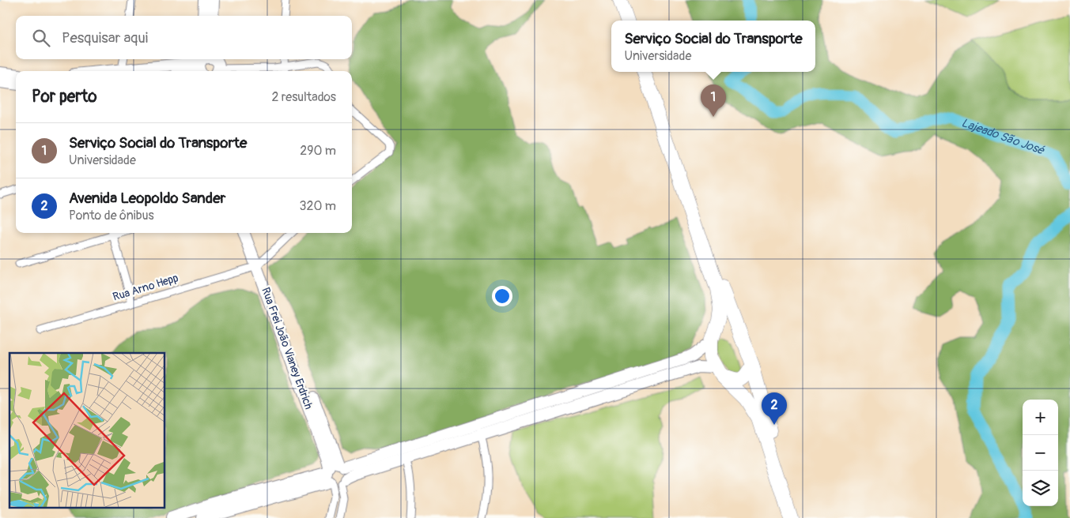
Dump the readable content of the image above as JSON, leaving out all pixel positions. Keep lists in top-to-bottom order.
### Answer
{
  "streets": {
    "street": ["Rua Arno Hepp", "Rua Frei João Vianey Erdrich"]
  },
  "crossings": [
    ["Rua Arno Hepp", "Rua Frei João Vianey Erdrich"]
  ],
  "water": ["Lajeado São José"],
  "page": {
    "search": "Pesquisar aqui",
    "popup": ["Serviço Social do Transporte", "Universidade"],
    "heading": ["Por perto", "2 resultados"],
    "pins": ["1", "2"],
    "list": [
      {
        "mark": "1",
        "name": "Serviço Social do Transporte",
        "note": "Universidade",
        "value": "290 m"
      },
      {
        "mark": "2",
        "name": "Avenida Leopoldo Sander",
        "note": "Ponto de ônibus",
        "value": "320 m"
      }
    ],
    "map_buttons": ["+", "−"]
  }
}
